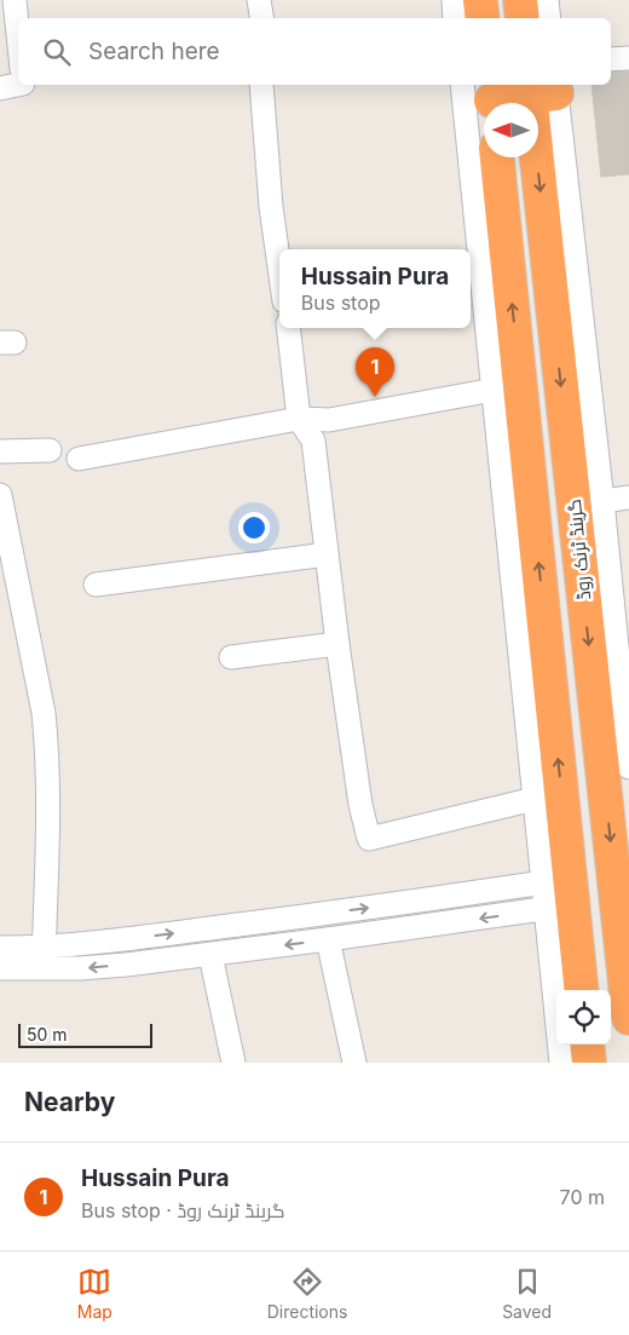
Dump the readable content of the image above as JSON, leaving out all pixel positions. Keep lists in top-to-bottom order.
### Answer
{
  "streets": {
    "highway": ["گرینڈ ٹرنک روڈ"]
  },
  "scale_bar": "50 m",
  "north": "left",
  "page": {
    "search": "Search here",
    "popup": ["Hussain Pura", "Bus stop"],
    "pins": "1",
    "scale": "50 m",
    "heading": "Nearby",
    "list": [
      {
        "mark": "1",
        "name": "Hussain Pura",
        "note": "Bus stop · گرینڈ ٹرنک روڈ",
        "value": "70 m"
      }
    ],
    "nav": ["Map", "Directions", "Saved"]
  }
}
